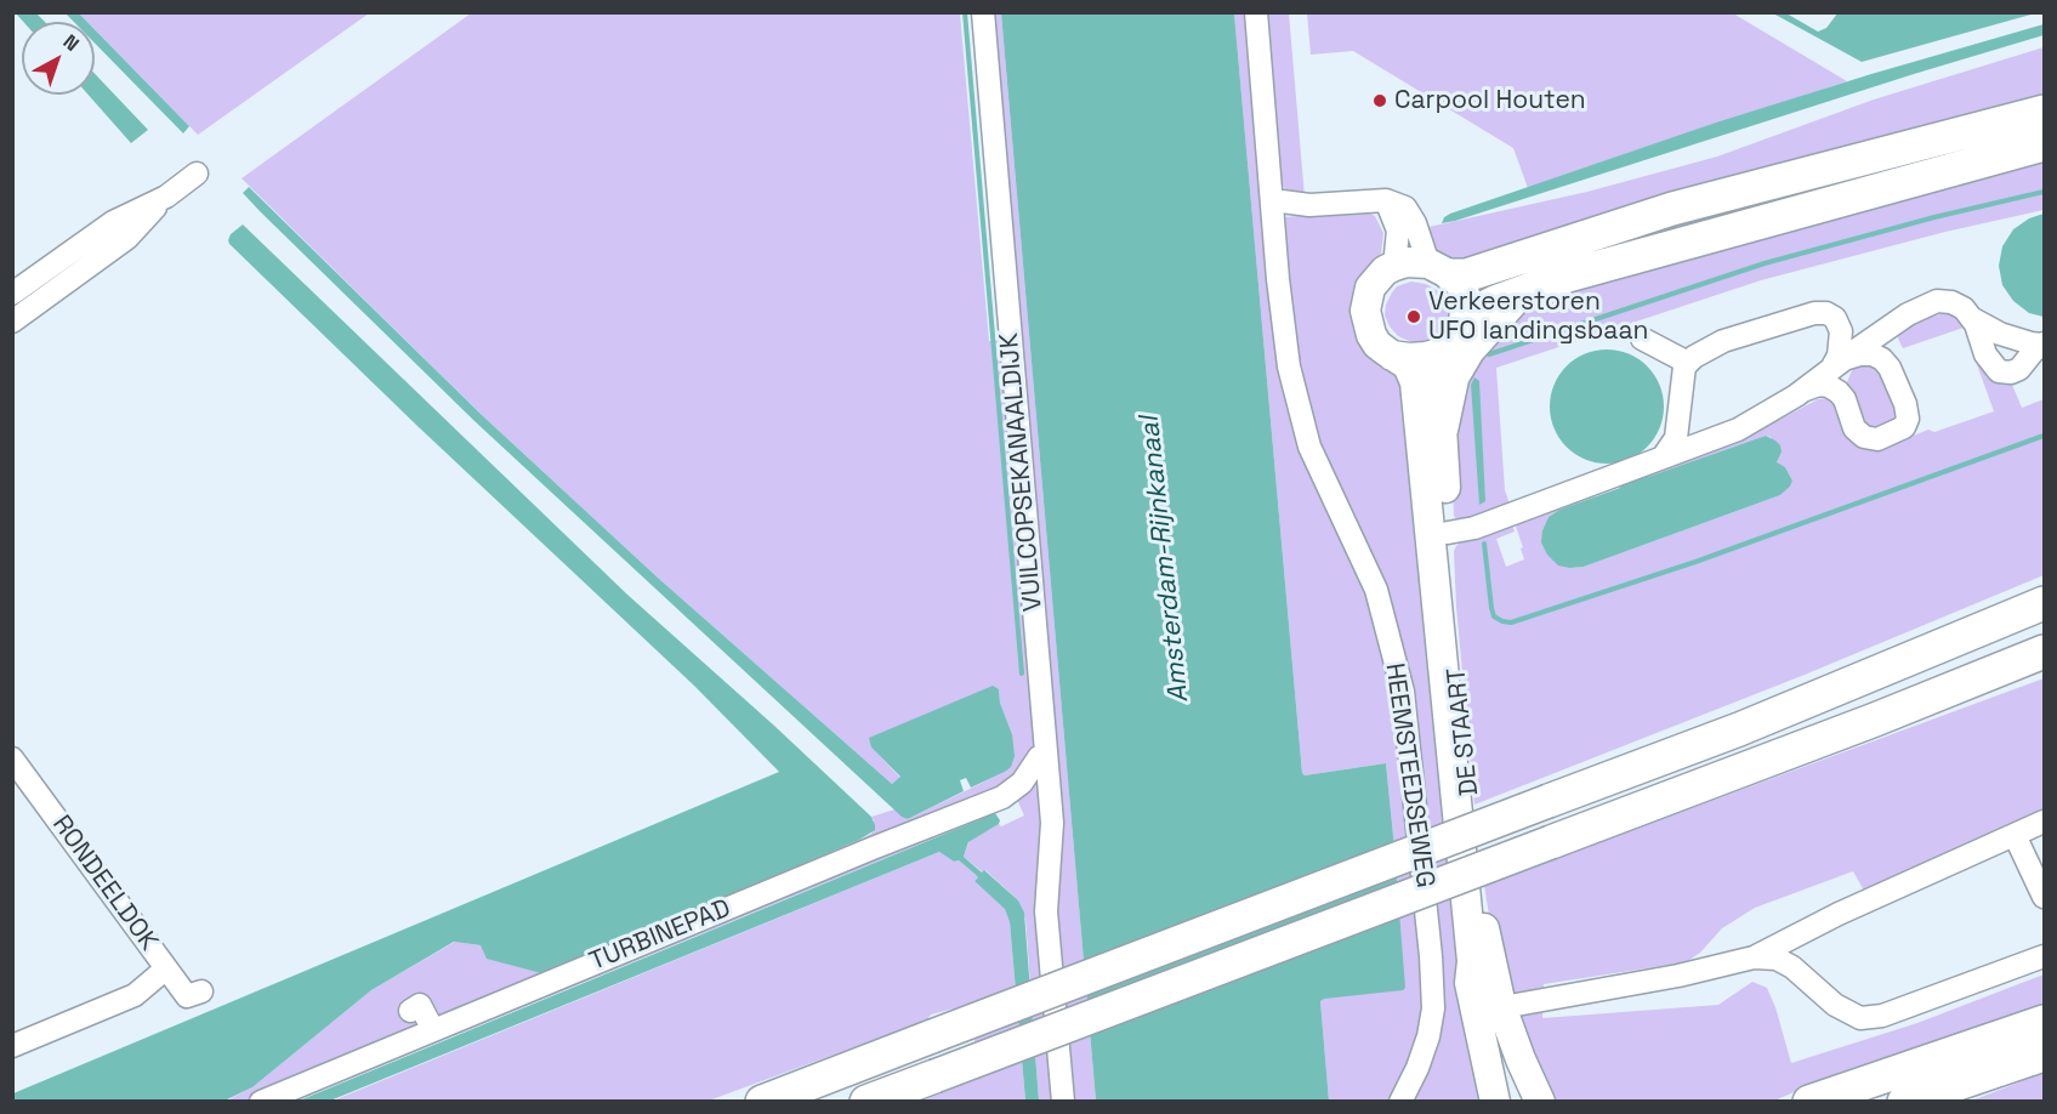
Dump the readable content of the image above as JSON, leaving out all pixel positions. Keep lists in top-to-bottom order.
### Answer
{
  "streets": {
    "main road": ["DE STAART"],
    "street": [
      "VUILCOPSEKANAALDIJK",
      "HEEMSTEEDSEWEG",
      "RONDEELDOK",
      "TURBINEPAD"
    ]
  },
  "crossings": [
    ["VUILCOPSEKANAALDIJK", "TURBINEPAD"]
  ],
  "water": ["Amsterdam-Rijnkanaal"],
  "places": ["Carpool Houten", "Verkeerstoren UFO landingsbaan"],
  "north": "top right"
}
